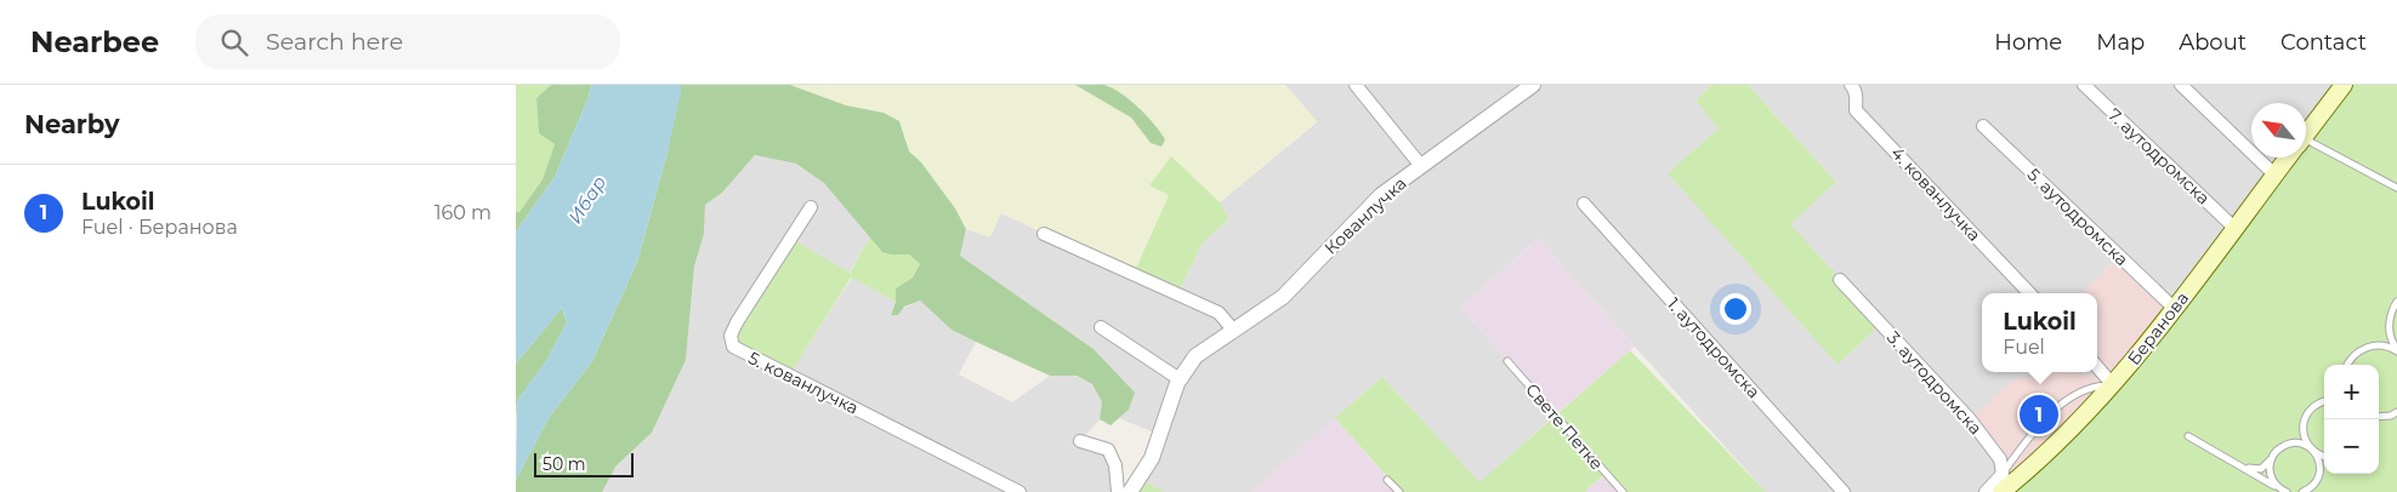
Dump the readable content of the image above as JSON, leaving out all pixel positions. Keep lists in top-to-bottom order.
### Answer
{
  "streets": {
    "main road": ["Беранова"],
    "street": [
      "7. аутодромска",
      "4. кованлучка",
      "Кованлучка",
      "5. аутодромска",
      "1. аутодромска",
      "5. кованлучка",
      "3. аутодромска"
    ],
    "lane": ["Свете Петке"]
  },
  "crossings": [
    ["7. аутодромска", "Беранова"],
    ["5. аутодромска", "Беранова"]
  ],
  "water": ["Ибар"],
  "scale_bar": "50 m",
  "north": "top left",
  "page": {
    "header": "Nearbee",
    "search": "Search here",
    "nav": [
      "Home",
      "Map",
      "About",
      "Contact"
    ],
    "heading": "Nearby",
    "list": [
      {
        "mark": "1",
        "name": "Lukoil",
        "note": "Fuel · Беранова",
        "value": "160 m"
      }
    ],
    "popup": ["Lukoil", "Fuel"],
    "map_buttons": ["+", "−"],
    "pins": "1",
    "scale": "50 m"
  }
}
